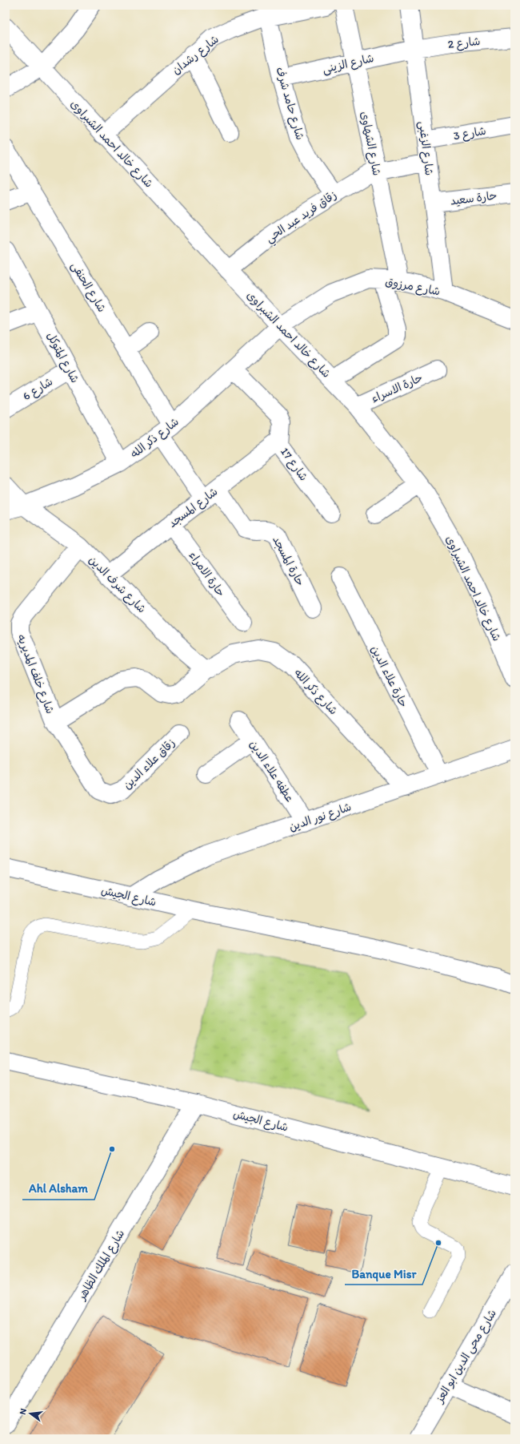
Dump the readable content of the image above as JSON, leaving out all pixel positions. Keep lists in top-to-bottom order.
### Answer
{
  "streets": {
    "street": [
      "شارع 2",
      "شارع رشدان",
      "شارع الزينى",
      "شارع حامد شرف",
      "شارع 3",
      "شارع خالد احمد الشبراوى",
      "شارع الشهاوى",
      "شارع الزغبى",
      "حارة سعيد",
      "زقاق فريد عبد الحي",
      "شارع مرزوق",
      "شارع الحنفى",
      "شارع المتوكل",
      "حارة الاسراء",
      "شارع 6",
      "شارع ذكر الله",
      "شارع 17",
      "شارع المسجد",
      "حارة المسجد",
      "حارة الامراء",
      "شارع شرف الدين",
      "شارع خلف المديريه",
      "حارة علاء الدين",
      "زقاق علاء الدين",
      "عطفه علاء الدين",
      "شارع نور الدين",
      "شارع الجيش",
      "شارع الملك الظاهر",
      "شارع محى الدين ابو العز"
    ]
  },
  "crossings": [
    ["شارع 2", "شارع الزينى"],
    ["شارع 2", "شارع الزغبى"],
    ["شارع رشدان", "شارع حامد شرف"],
    ["شارع رشدان", "شارع خالد احمد الشبراوى"],
    ["شارع الزينى", "شارع حامد شرف"],
    ["شارع الزينى", "شارع الشهاوى"],
    ["شارع الزينى", "شارع الزغبى"],
    ["شارع حامد شرف", "زقاق فريد عبد الحي"],
    ["شارع 3", "شارع الزغبى"],
    ["شارع خالد احمد الشبراوى", "زقاق فريد عبد الحي"],
    ["شارع خالد احمد الشبراوى", "شارع مرزوق"],
    ["شارع خالد احمد الشبراوى", "حارة الاسراء"],
    ["شارع خالد احمد الشبراوى", "شارع ذكر الله"],
    ["شارع الشهاوى", "زقاق فريد عبد الحي"],
    ["شارع الشهاوى", "شارع مرزوق"],
    ["شارع الزغبى", "حارة سعيد"],
    ["شارع الزغبى", "زقاق فريد عبد الحي"],
    ["شارع الزغبى", "شارع مرزوق"],
    ["شارع مرزوق", "شارع ذكر الله"],
    ["شارع الحنفى", "شارع ذكر الله"],
    ["شارع الحنفى", "شارع المسجد"],
    ["شارع المتوكل", "شارع 6"],
    ["شارع المتوكل", "شارع ذكر الله"],
    ["شارع ذكر الله", "شارع 17"],
    ["شارع ذكر الله", "شارع شرف الدين"],
    ["شارع ذكر الله", "شارع خلف المديريه"],
    ["شارع ذكر الله", "شارع نور الدين"],
    ["شارع 17", "شارع المسجد"],
    ["شارع المسجد", "حارة المسجد"],
    ["شارع المسجد", "حارة الامراء"],
    ["شارع المسجد", "شارع شرف الدين"],
    ["شارع شرف الدين", "شارع خلف المديريه"],
    ["شارع خلف المديريه", "زقاق علاء الدين"],
    ["حارة علاء الدين", "شارع نور الدين"],
    ["عطفه علاء الدين", "شارع نور الدين"],
    ["شارع نور الدين", "شارع الجيش"],
    ["شارع الجيش", "شارع الملك الظاهر"]
  ],
  "places": ["Ahl Alsham", "Banque Misr"],
  "north": "left"
}
